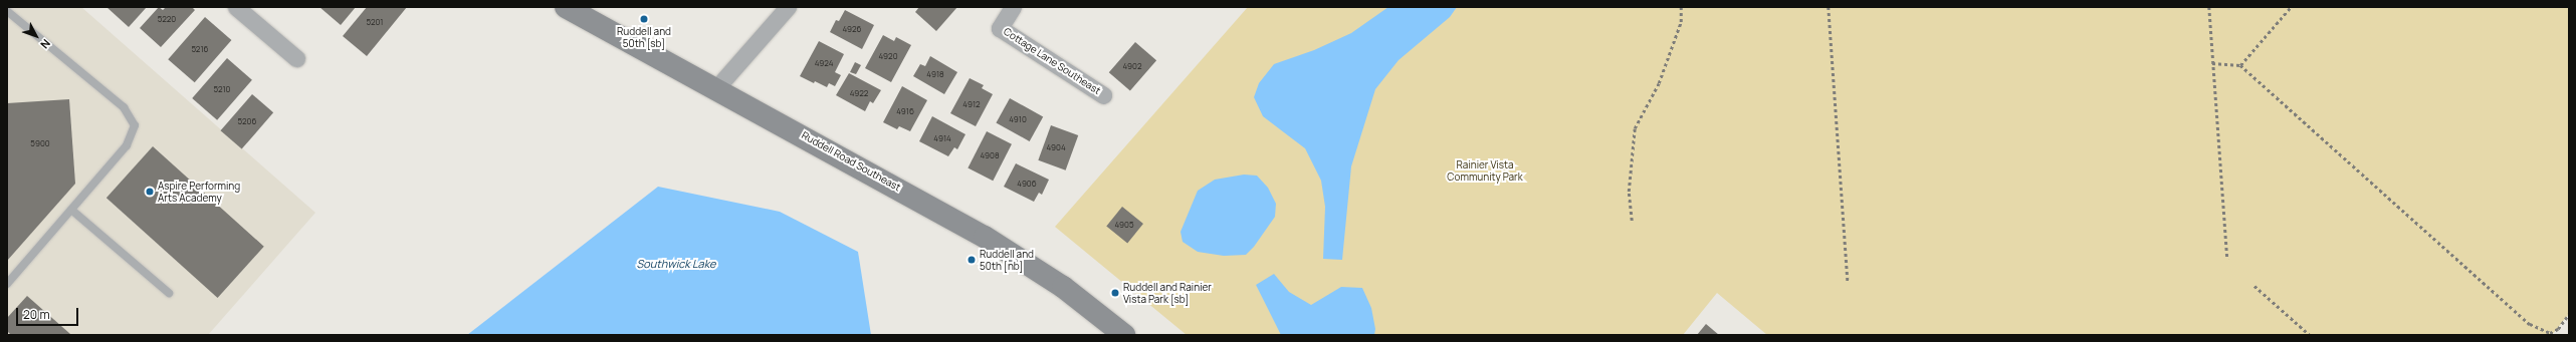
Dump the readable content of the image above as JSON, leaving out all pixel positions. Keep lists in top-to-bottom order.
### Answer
{
  "streets": {
    "main road": ["Ruddell Road Southeast"],
    "street": ["Cottage Lane Southeast"]
  },
  "water": ["Southwick Lake"],
  "parks": ["Rainier Vista Community Park"],
  "places": [
    "Ruddell and 50th [sb]",
    "Aspire Performing Arts Academy",
    "Ruddell and 50th [nb]",
    "Ruddell and Rainier Vista Park [sb]"
  ],
  "house_numbers": [
    "5220",
    "5201",
    "4926",
    "5216",
    "4920",
    "4924",
    "4902",
    "4918",
    "5210",
    "4922",
    "4912",
    "4916",
    "4910",
    "5206",
    "4914",
    "5900",
    "4904",
    "4908",
    "4906",
    "4905"
  ],
  "scale_bar": "20 m",
  "north": "bottom right"
}
